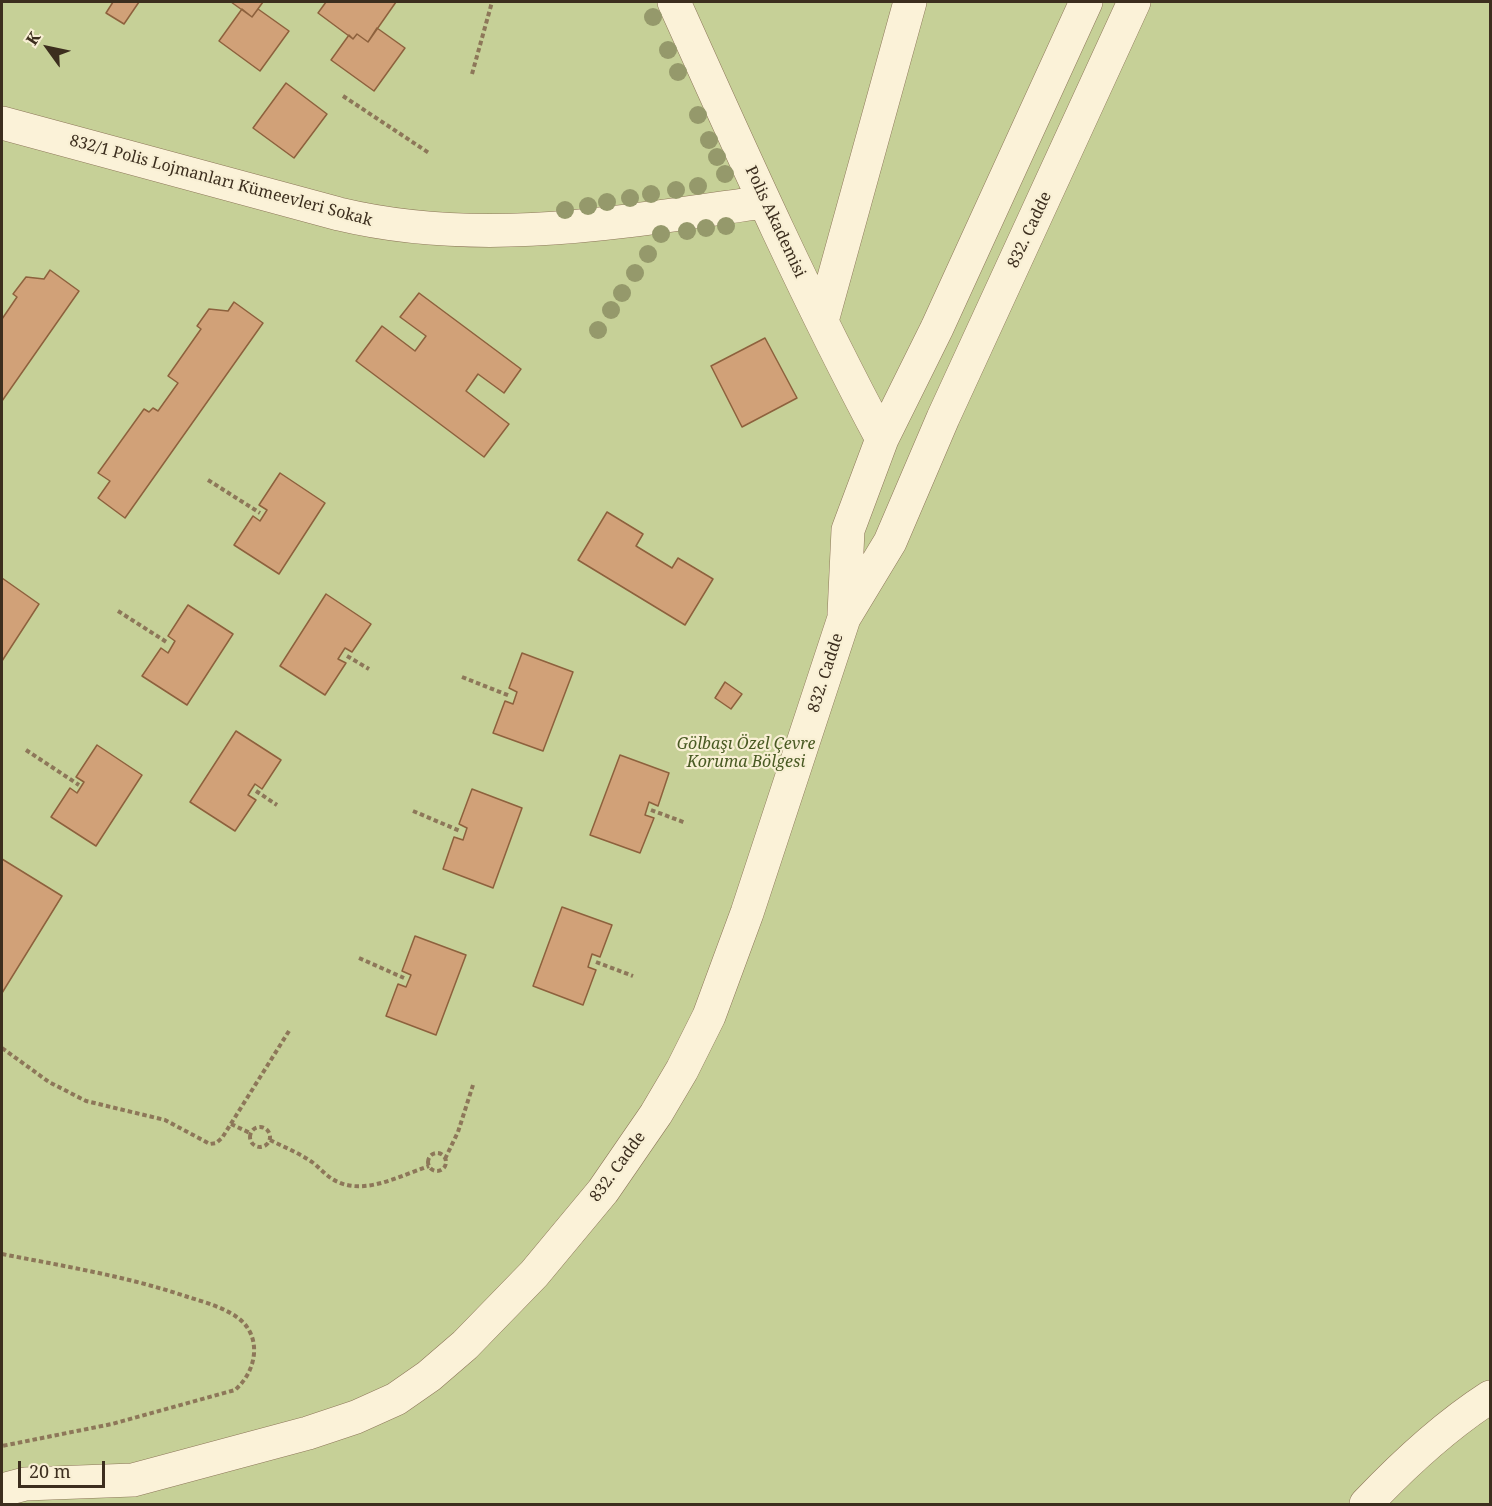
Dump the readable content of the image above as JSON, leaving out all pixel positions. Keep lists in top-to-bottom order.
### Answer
{
  "streets": {
    "street": ["832/1 Polis Lojmanları Kümeevleri Sokak", "Polis Akademisi", "832. Cadde"]
  },
  "crossings": [
    ["832/1 Polis Lojmanları Kümeevleri Sokak", "Polis Akademisi"],
    ["Polis Akademisi", "832. Cadde"]
  ],
  "parks": ["Gölbaşı Özel Çevre Koruma Bölgesi"],
  "scale_bar": "20 m",
  "north": "top left"
}
